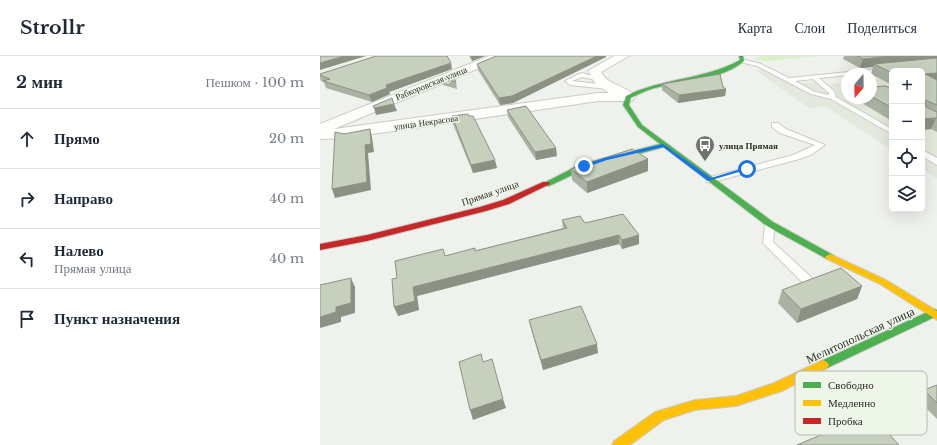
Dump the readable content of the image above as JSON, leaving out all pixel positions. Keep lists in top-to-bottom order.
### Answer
{
  "streets": {
    "street": [
      "Рабкоровская улица",
      "улица Некрасова",
      "Прямая улица",
      "Мелитопольская улица"
    ]
  },
  "places": {
    "bus stop": ["улица Прямая"]
  },
  "legend": ["Свободно", "Медленно", "Пробка"],
  "north": "bottom",
  "page": {
    "header": "Strollr",
    "nav": ["Карта", "Слои", "Поделиться"],
    "heading": ["2 мин", "Пешком · 100 m"],
    "map_buttons": ["+", "−"],
    "list": [
      ["Прямо", "20 m"],
      ["Направо", "40 m"],
      ["Налево", "Прямая улица", "40 m"],
      "Пункт назначения"
    ]
  }
}
